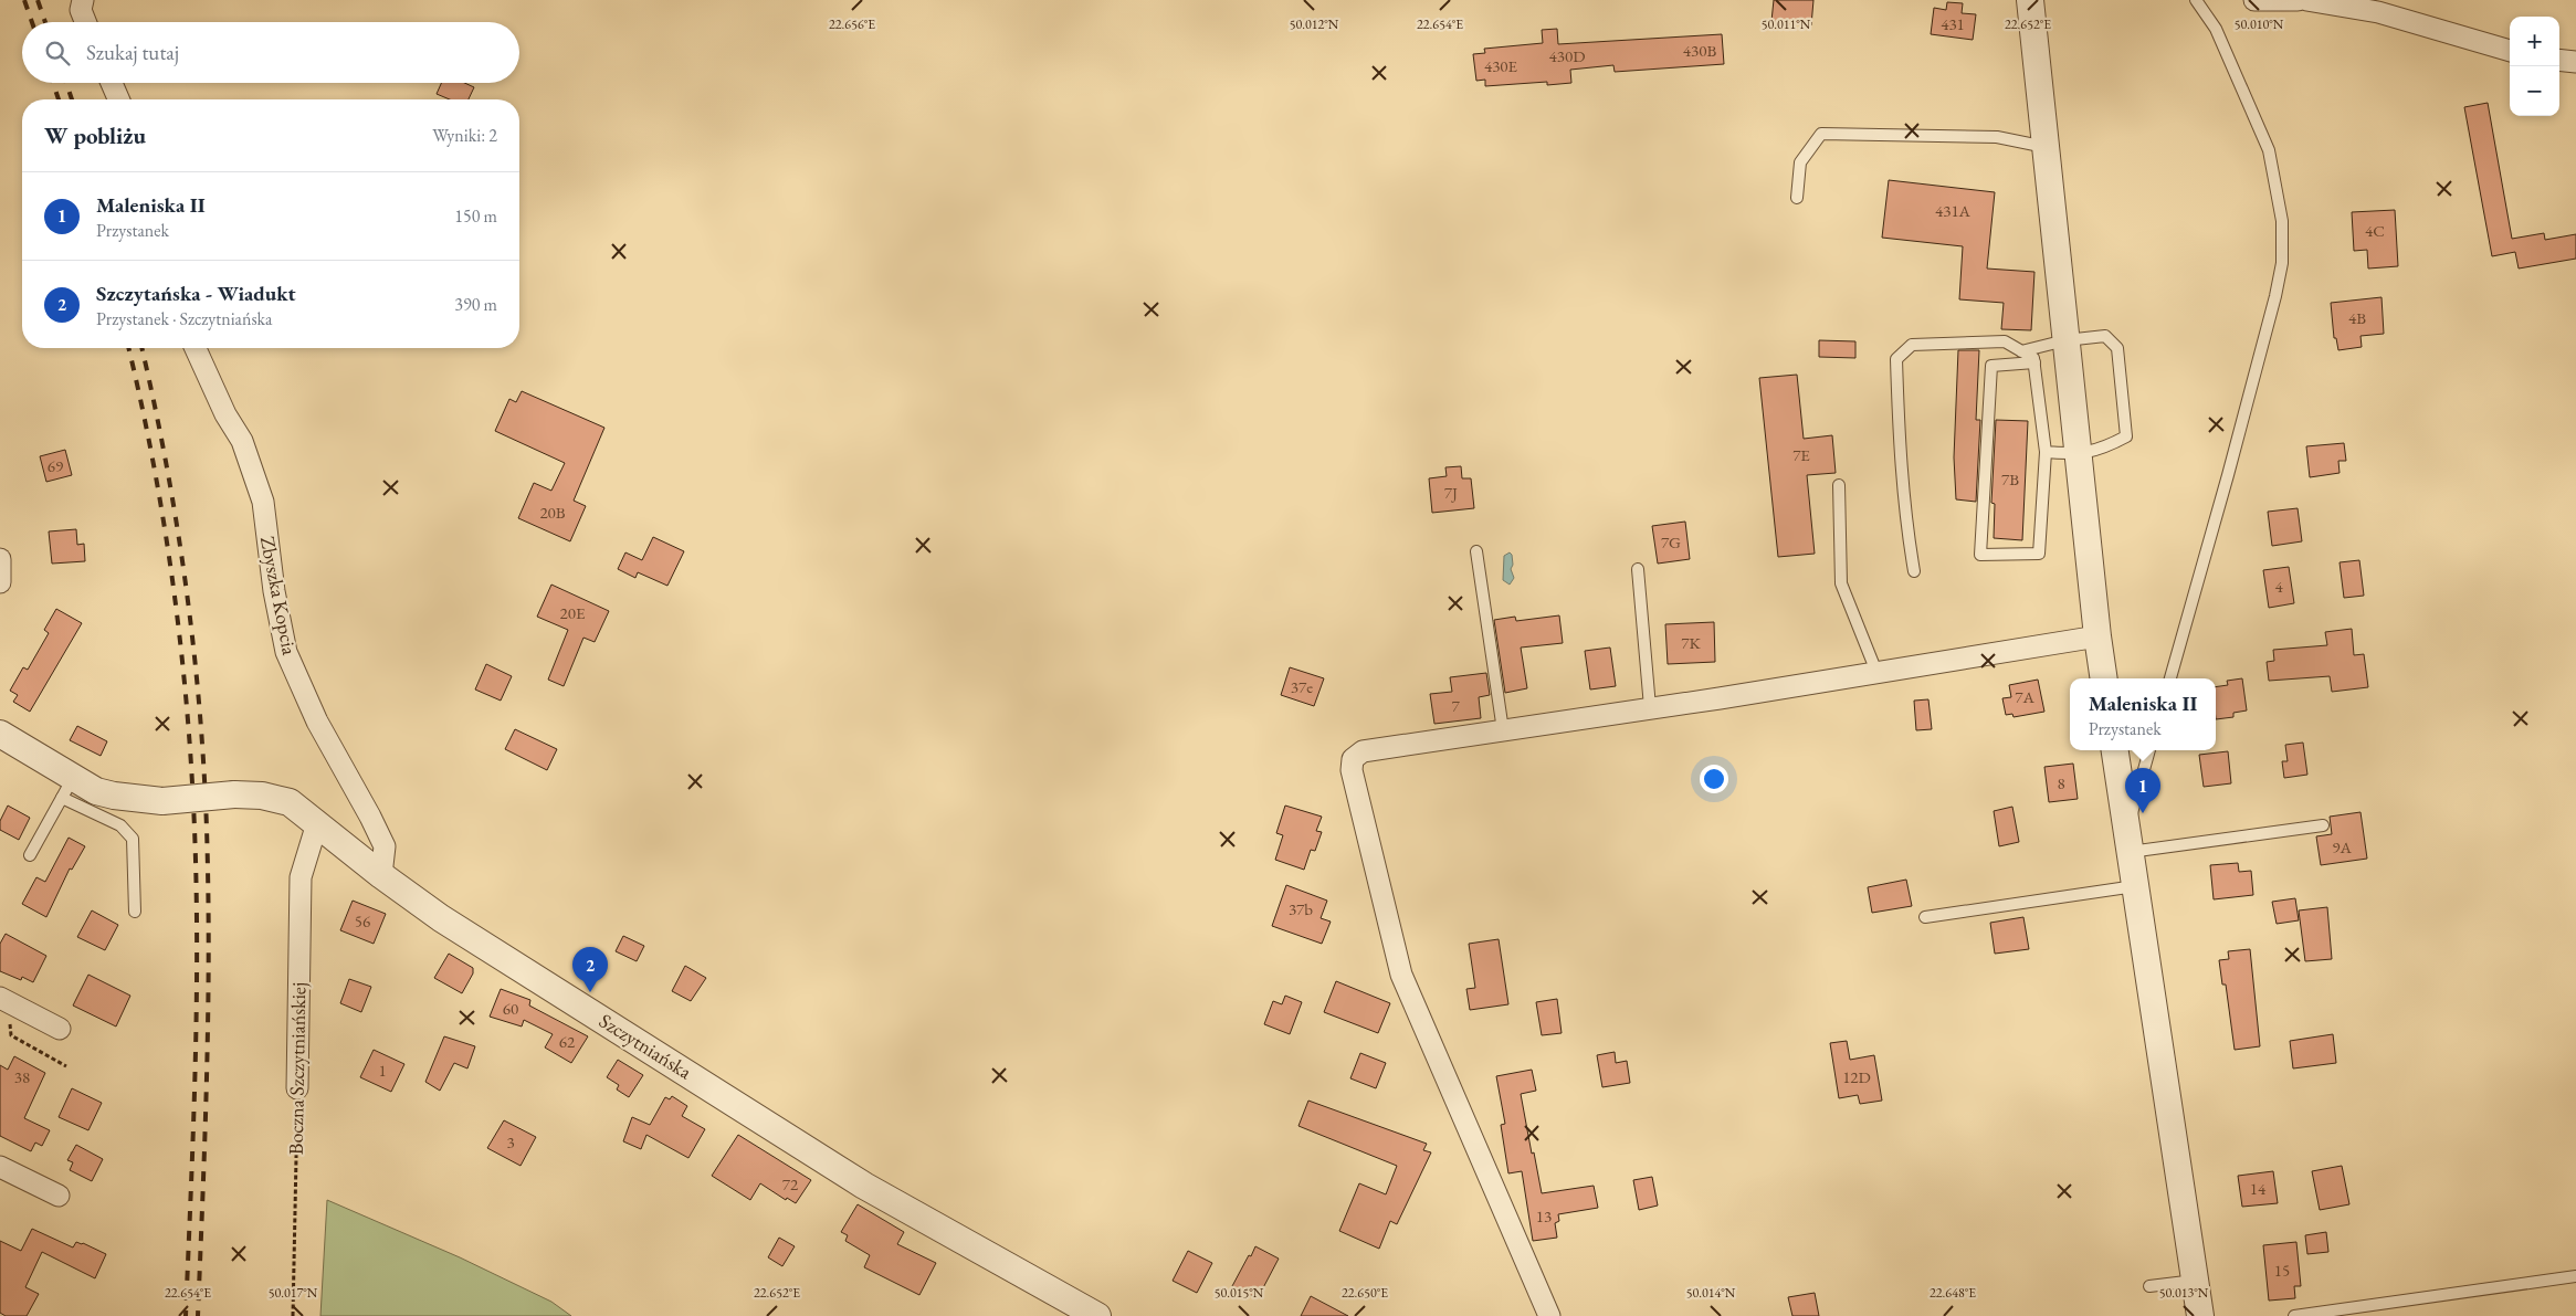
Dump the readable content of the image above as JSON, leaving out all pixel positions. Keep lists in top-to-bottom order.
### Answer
{
  "streets": {
    "street": ["Zbyszka Kopcia", "Szczytniańska", "Boczna Szczytniańskiej"]
  },
  "crossings": [
    ["Zbyszka Kopcia", "Szczytniańska"],
    ["Szczytniańska", "Boczna Szczytniańskiej"]
  ],
  "house_numbers": [
    "431",
    "430B",
    "430D",
    "430E",
    "431A",
    "4C",
    "4B",
    "7E",
    "69",
    "7B",
    "7J",
    "20B",
    "7G",
    "4",
    "20E",
    "7K",
    "37e",
    "7A",
    "7",
    "8",
    "9A",
    "37b",
    "56",
    "60",
    "62",
    "1",
    "38",
    "12D",
    "3",
    "72",
    "14",
    "13",
    "15"
  ],
  "page": {
    "map_buttons": ["+", "−"],
    "search": "Szukaj tutaj",
    "heading": ["W pobliżu", "Wyniki: 2"],
    "list": [
      {
        "mark": "1",
        "name": "Maleniska II",
        "note": "Przystanek",
        "value": "150 m"
      },
      {
        "mark": "2",
        "name": "Szczytańska - Wiadukt",
        "note": "Przystanek · Szczytniańska",
        "value": "390 m"
      }
    ],
    "popup": ["Maleniska II", "Przystanek"],
    "pins": ["1", "2"]
  },
  "coordinates": [
    "50.012°N",
    "50.011°N",
    "50.010°N",
    "22.656°E",
    "22.654°E",
    "22.652°E",
    "22.650°E",
    "22.648°E",
    "50.017°N",
    "50.015°N",
    "50.014°N",
    "50.013°N"
  ]
}
